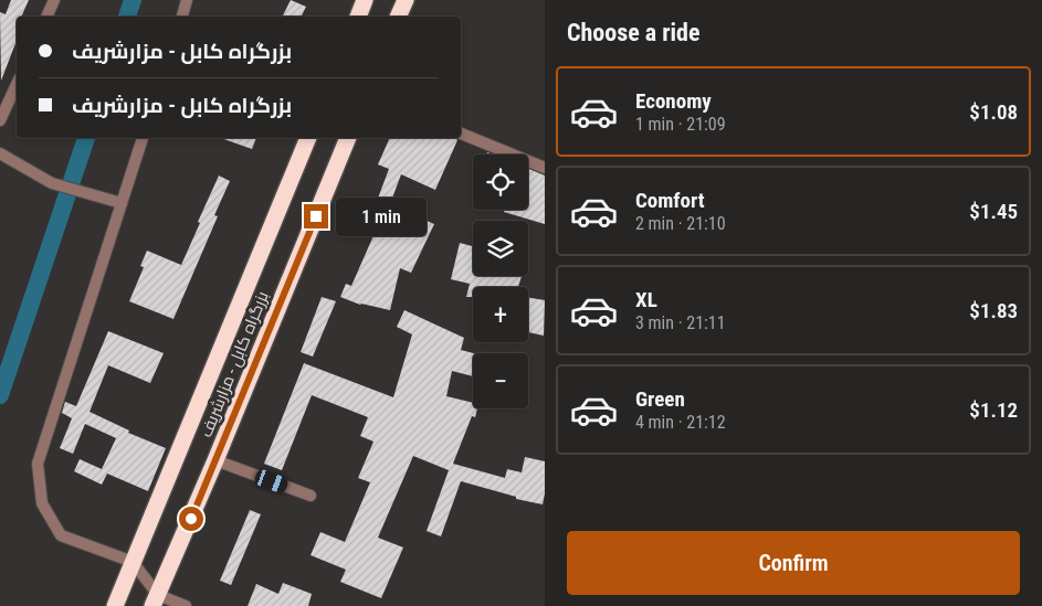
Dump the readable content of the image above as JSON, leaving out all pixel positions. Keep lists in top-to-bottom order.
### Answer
{
  "streets": {
    "highway": ["بزرگراه کابل - مزارشریف"]
  },
  "page": {
    "heading": "Choose a ride",
    "banner": ["بزرگراه کابل - مزارشریف", "بزرگراه کابل - مزارشریف"],
    "list": [
      {
        "name": "Economy",
        "note": "1 min · 21:09",
        "value": "$1.08"
      },
      {
        "name": "Comfort",
        "note": "2 min · 21:10",
        "value": "$1.45"
      },
      {
        "name": "XL",
        "note": "3 min · 21:11",
        "value": "$1.83"
      },
      {
        "name": "Green",
        "note": "4 min · 21:12",
        "value": "$1.12"
      }
    ],
    "map_buttons": ["+", "−"],
    "bubble": "1 min",
    "buttons": "Confirm"
  }
}
